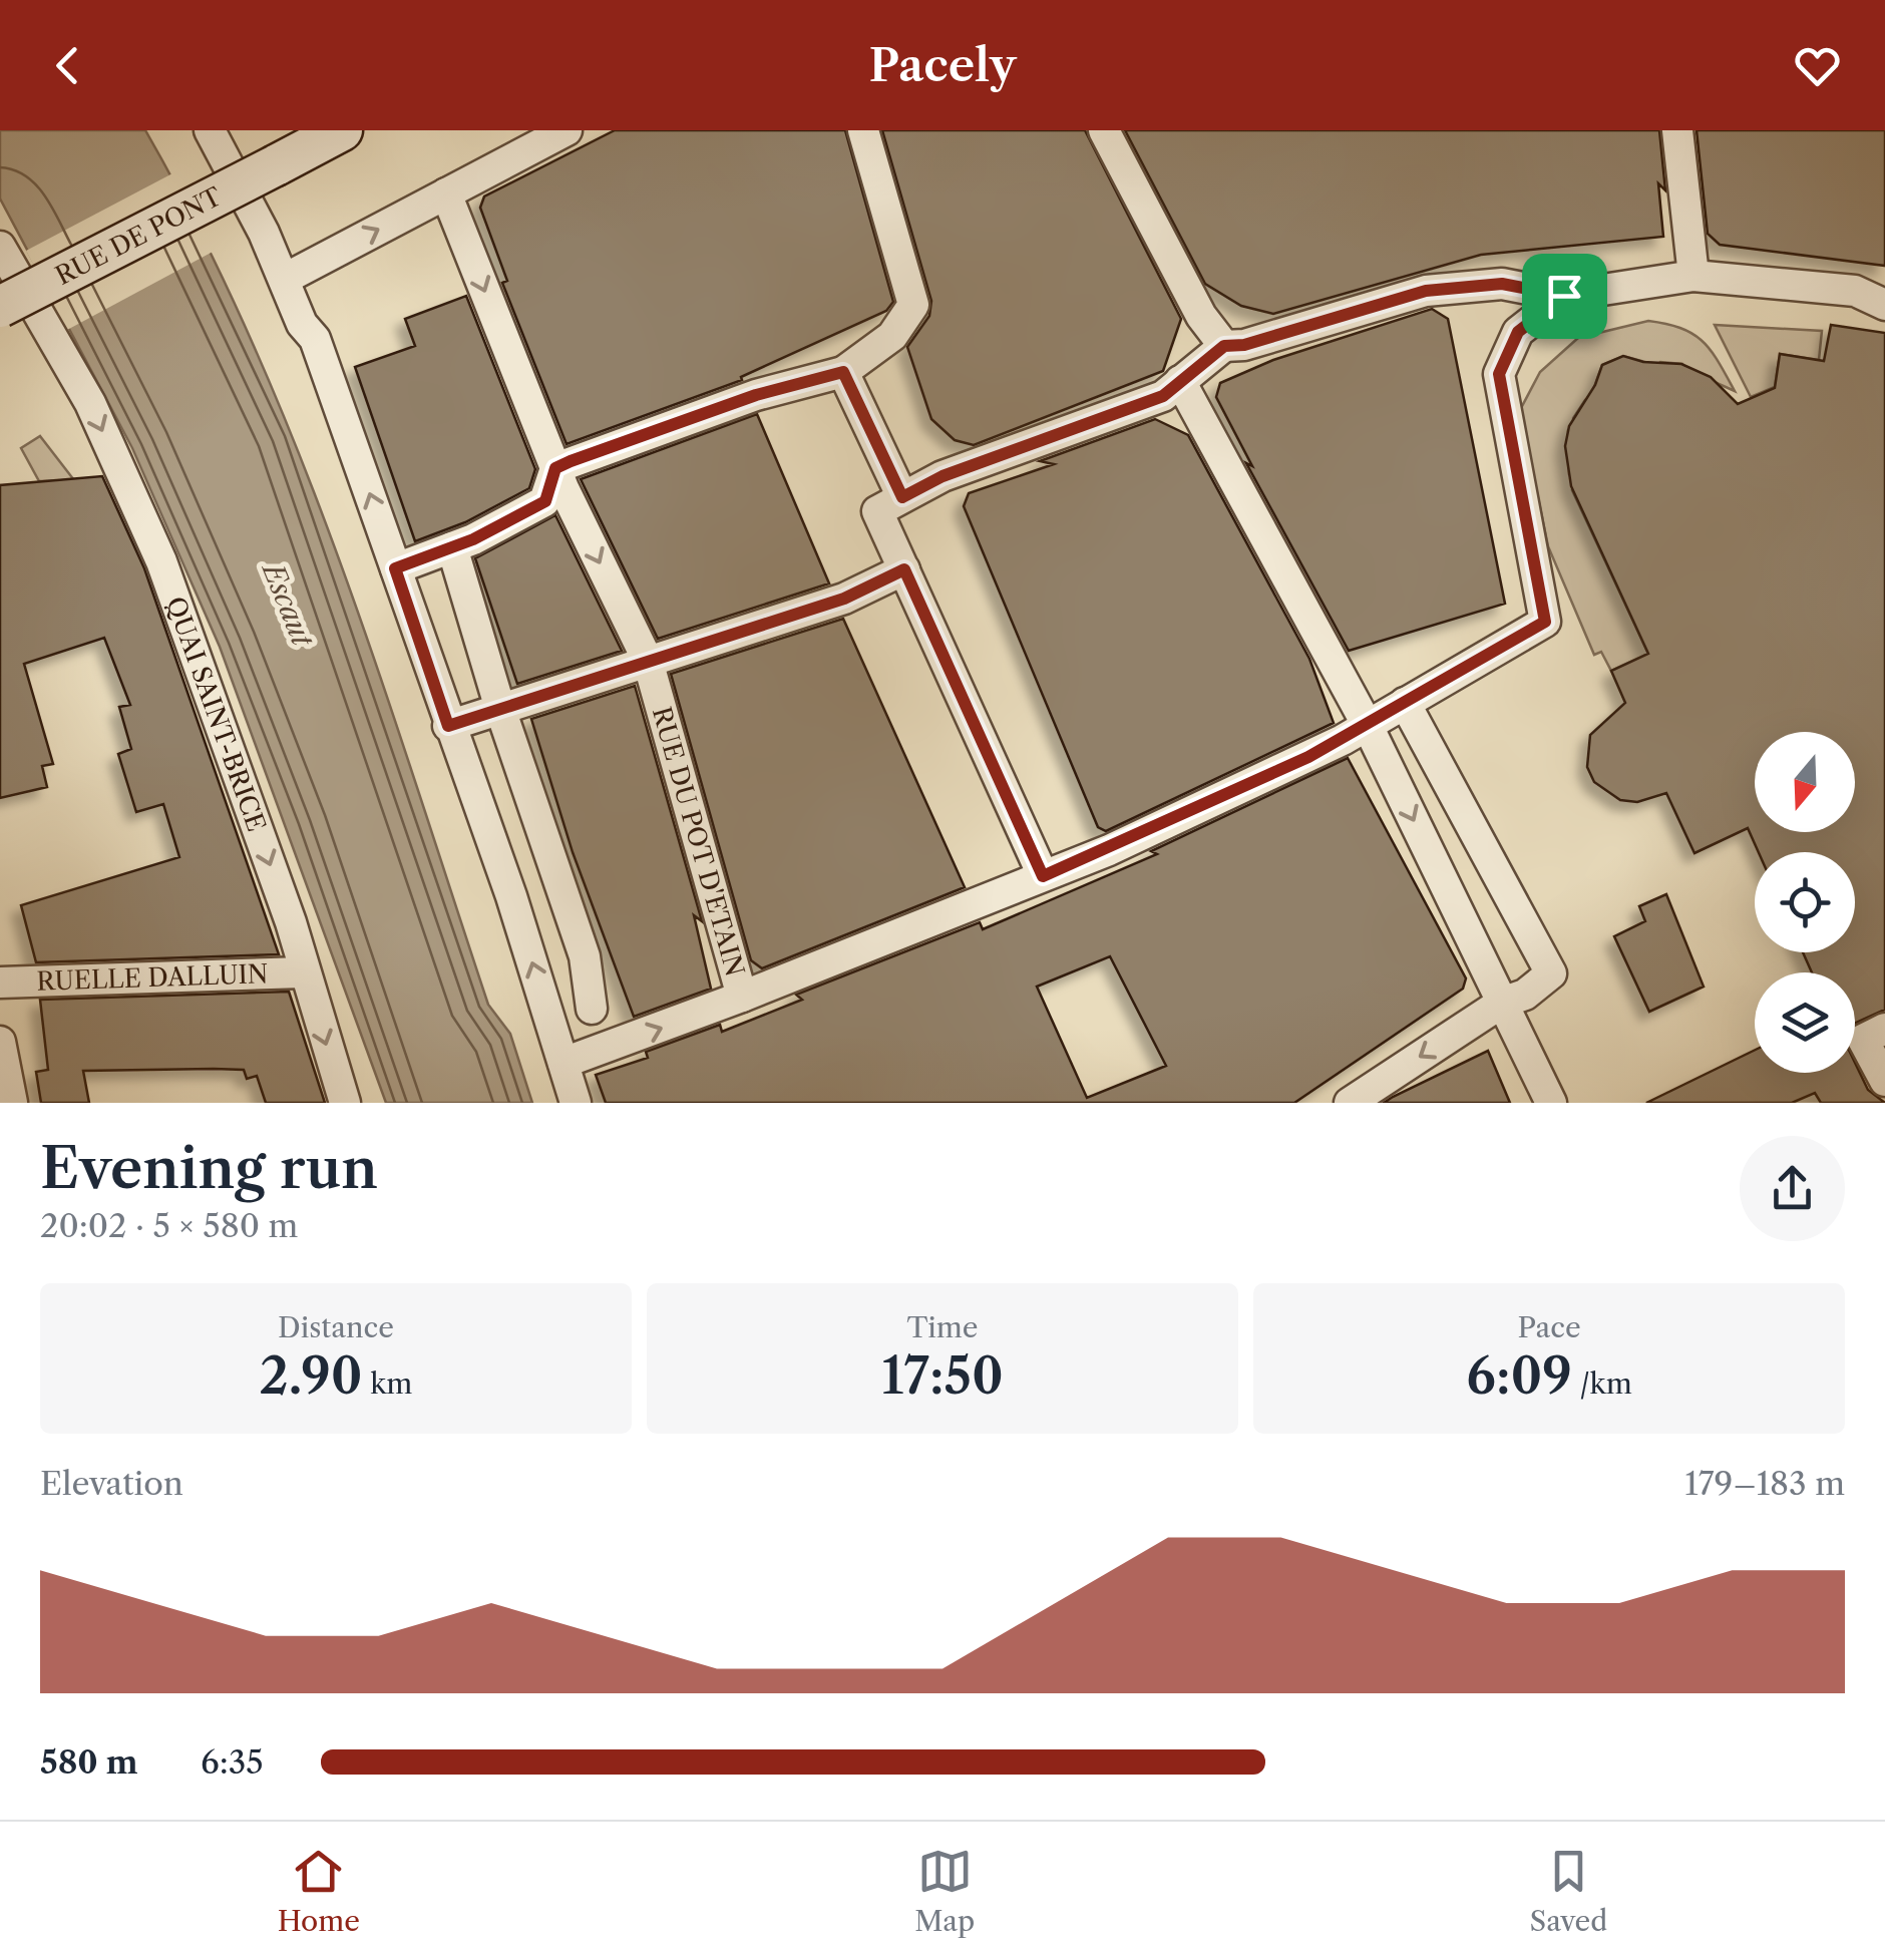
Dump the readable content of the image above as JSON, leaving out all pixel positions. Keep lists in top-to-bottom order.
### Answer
{
  "streets": {
    "street": [
      "RUE DE PONT",
      "QUAI SAINT-BRICE",
      "RUE DU POT D'ETAIN",
      "RUELLE DALLUIN"
    ]
  },
  "crossings": [
    ["QUAI SAINT-BRICE", "RUELLE DALLUIN"]
  ],
  "water": ["Escaut"],
  "north": "bottom",
  "page": {
    "header": "Pacely",
    "heading": ["Evening run", "20:02 · 5 × 580 m"],
    "stats": [
      ["Distance", "2.90 km"],
      ["Time", "17:50"],
      ["Pace", "6:09 /km"]
    ],
    "chart": ["Elevation", "179–183 m"],
    "list": [
      {
        "name": "580 m",
        "note": "6:35"
      }
    ],
    "tabs": ["Home", "Map", "Saved"]
  }
}
